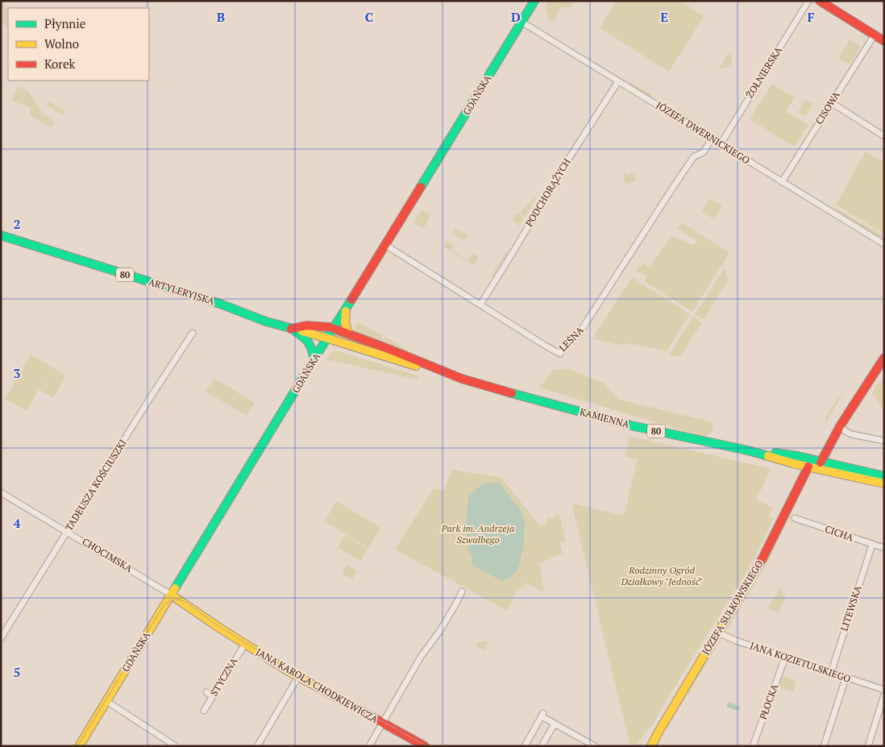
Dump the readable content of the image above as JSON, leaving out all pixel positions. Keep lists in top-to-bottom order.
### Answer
{
  "streets": {
    "main road": [
      "GDAŃSKA",
      "80",
      "ARTYLERYJSKA",
      "KAMIENNA",
      "JÓZEFA SUŁKOWSKIEGO",
      "JANA KAROLA CHODKIEWICZA"
    ],
    "street": [
      "ŻOŁNIERSKA",
      "CISOWA",
      "JÓZEFA DWERNICKIEGO",
      "PODCHORĄŻYCH",
      "LEŚNA",
      "TADEUSZA KOŚCIUSZKI",
      "CICHA",
      "CHOCIMSKA",
      "LITEWSKA",
      "JANA KOZIETULSKIEGO",
      "STYCZNA",
      "PŁOCKA"
    ]
  },
  "crossings": [
    ["ŻOŁNIERSKA", "JÓZEFA DWERNICKIEGO"],
    ["GDAŃSKA", "JÓZEFA DWERNICKIEGO"],
    ["GDAŃSKA", "ARTYLERYJSKA"],
    ["GDAŃSKA", "LEŚNA"],
    ["GDAŃSKA", "KAMIENNA"],
    ["GDAŃSKA", "CHOCIMSKA"],
    ["GDAŃSKA", "JANA KAROLA CHODKIEWICZA"],
    ["CISOWA", "JÓZEFA DWERNICKIEGO"],
    ["JÓZEFA DWERNICKIEGO", "PODCHORĄŻYCH"],
    ["JÓZEFA DWERNICKIEGO", "LEŚNA"],
    ["PODCHORĄŻYCH", "LEŚNA"],
    ["80", "KAMIENNA"],
    ["80", "JÓZEFA SUŁKOWSKIEGO"],
    ["ARTYLERYJSKA", "KAMIENNA"],
    ["KAMIENNA", "JÓZEFA SUŁKOWSKIEGO"],
    ["TADEUSZA KOŚCIUSZKI", "CHOCIMSKA"],
    ["CICHA", "LITEWSKA"],
    ["CHOCIMSKA", "JANA KAROLA CHODKIEWICZA"],
    ["JÓZEFA SUŁKOWSKIEGO", "JANA KOZIETULSKIEGO"],
    ["LITEWSKA", "JANA KOZIETULSKIEGO"],
    ["JANA KOZIETULSKIEGO", "PŁOCKA"],
    ["STYCZNA", "JANA KAROLA CHODKIEWICZA"]
  ],
  "parks": ["Park im. Andrzeja Szwalbego", "Rodzinny Ogród Działkowy \"Jedność\""],
  "legend": ["Płynnie", "Wolno", "Korek"],
  "grid": {
    "columns": [
      "B",
      "C",
      "D",
      "E",
      "F"
    ],
    "rows": [
      "2",
      "3",
      "4",
      "5"
    ]
  }
}
